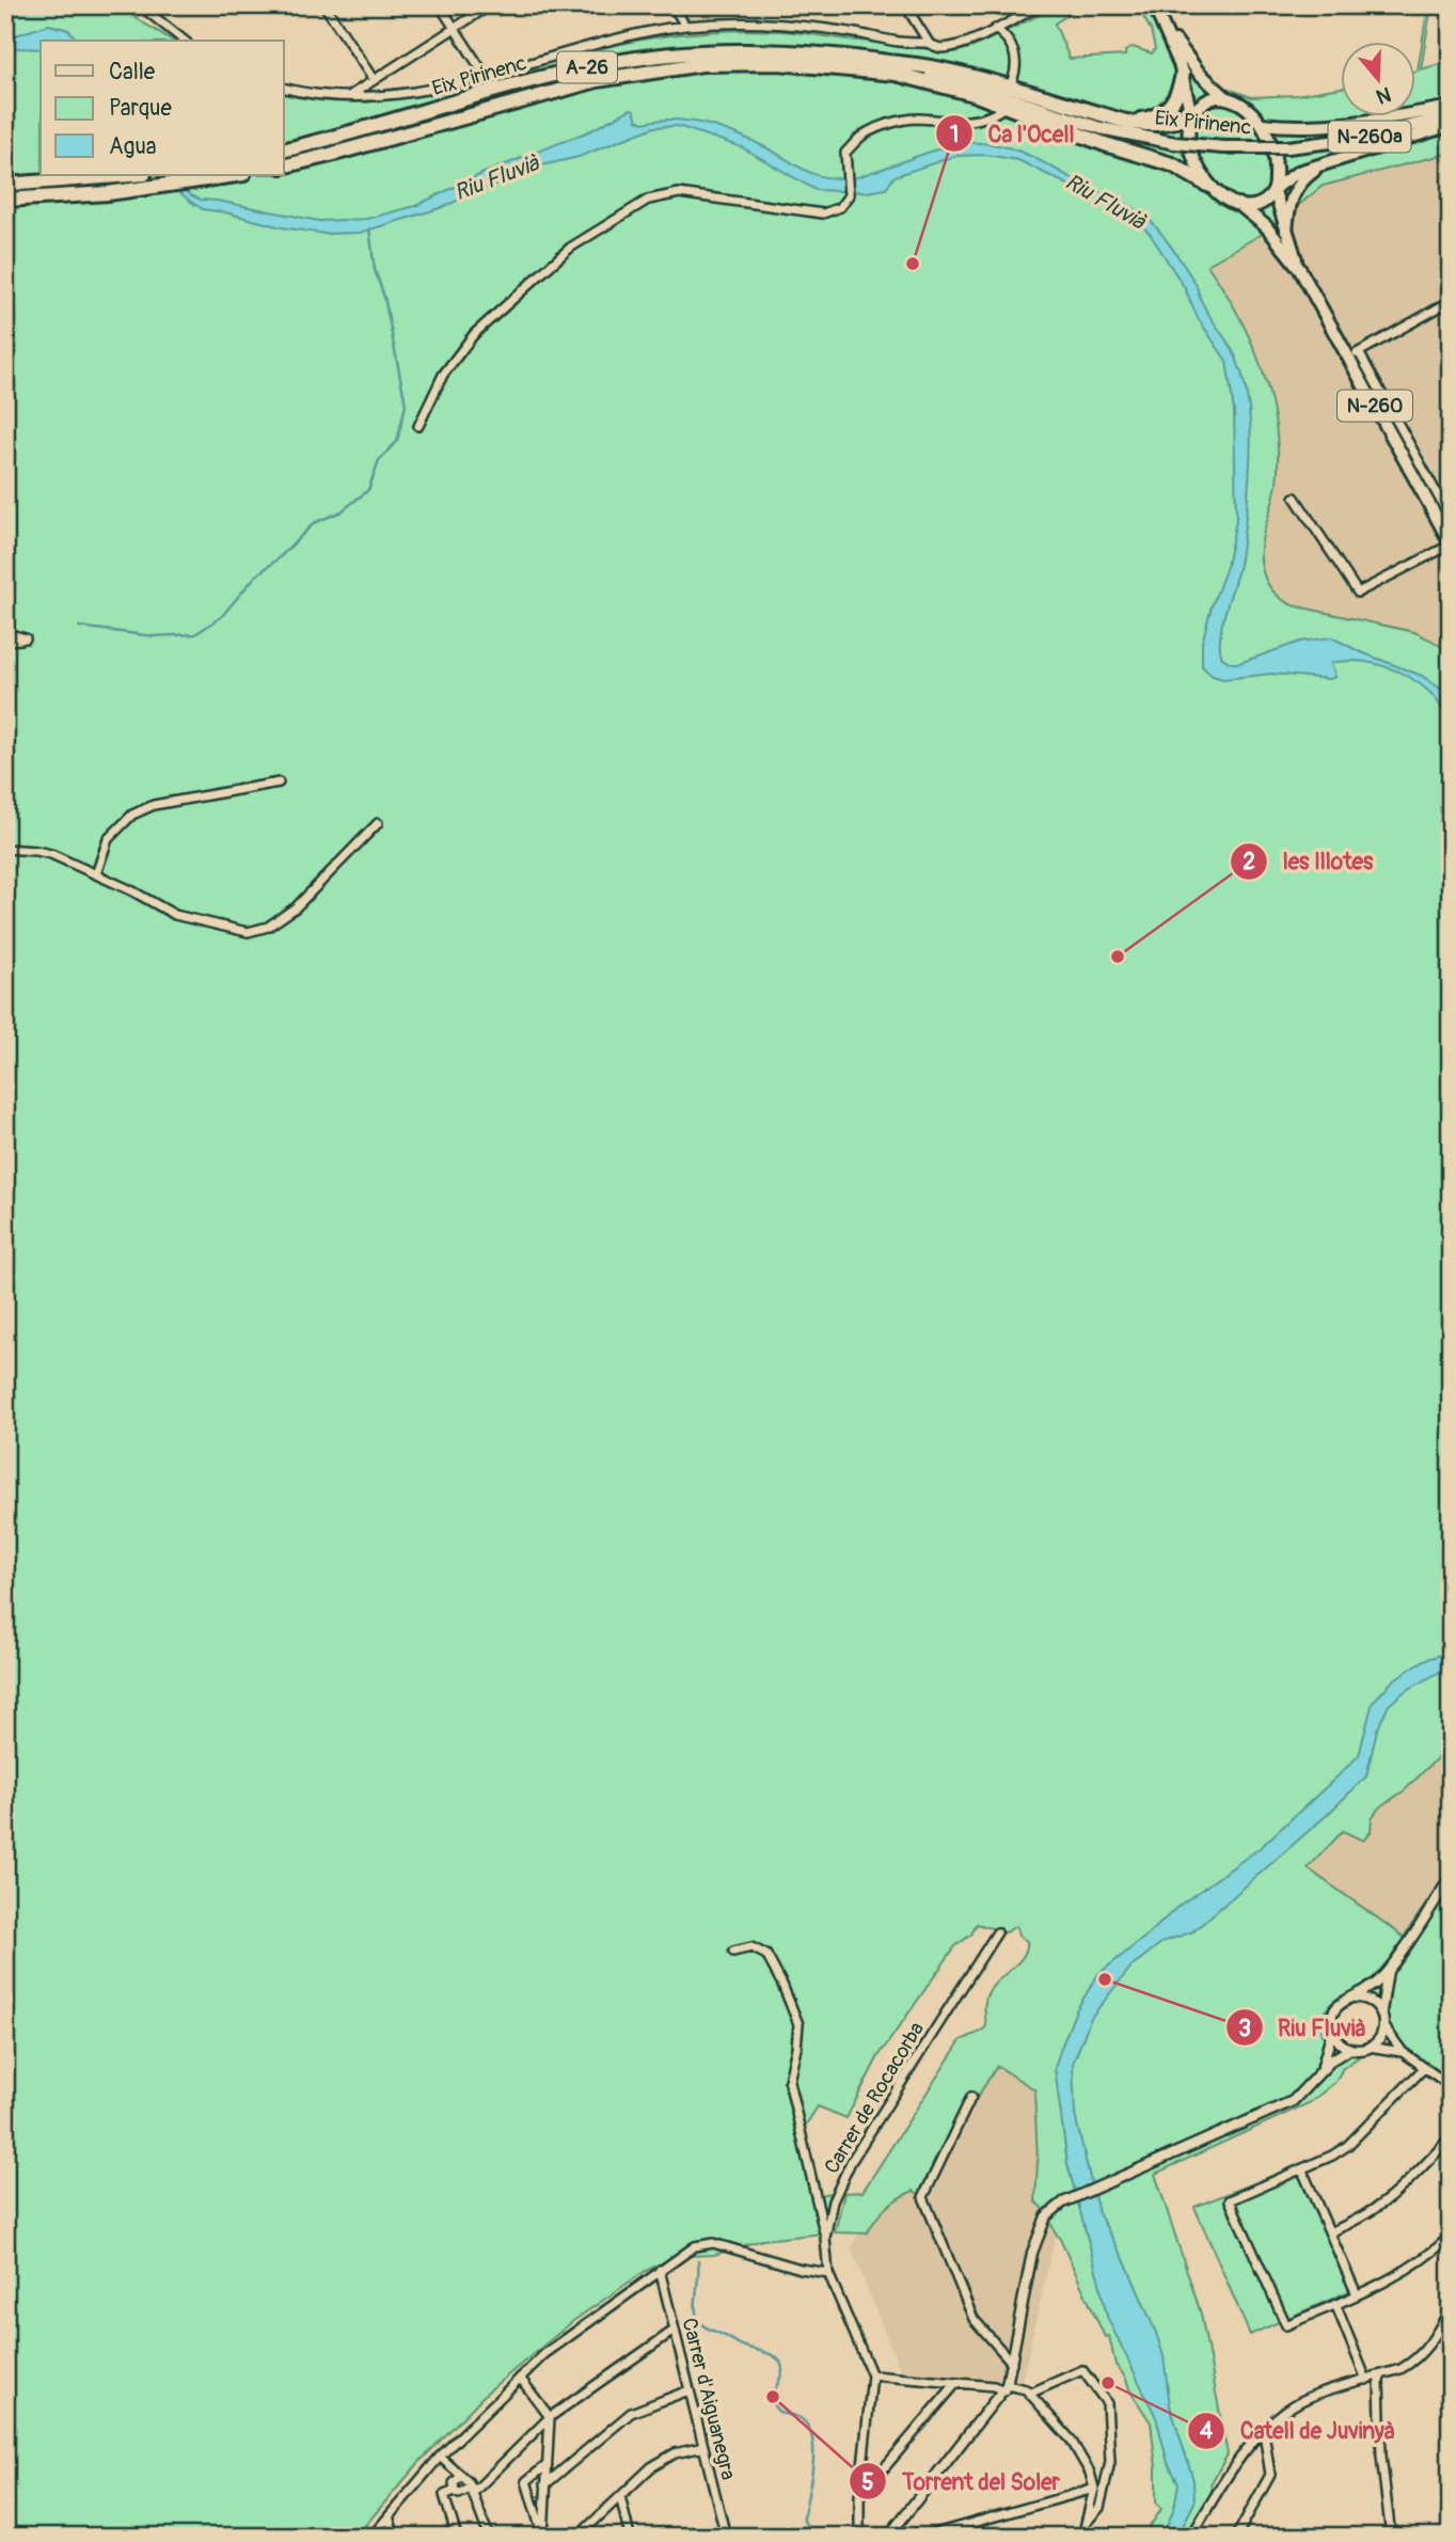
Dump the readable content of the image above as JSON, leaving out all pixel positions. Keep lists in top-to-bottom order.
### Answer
{
  "streets": {
    "highway": ["A-26", "Eix Pirinenc", "N-260"],
    "main road": ["N-260a"],
    "street": ["Carrer de Rocacorba", "Carrer d'Aiguanegra"]
  },
  "crossings": [
    ["Eix Pirinenc", "N-260"],
    ["N-260a", "N-260"]
  ],
  "water": ["Riu Fluvià"],
  "places": [
    "Ca l'Ocell",
    "les Illotes",
    "Riu Fluvià",
    "Catell de Juvinyà",
    "Torrent del Soler"
  ],
  "legend": ["Calle", "Parque", "Agua"],
  "north": "bottom"
}
